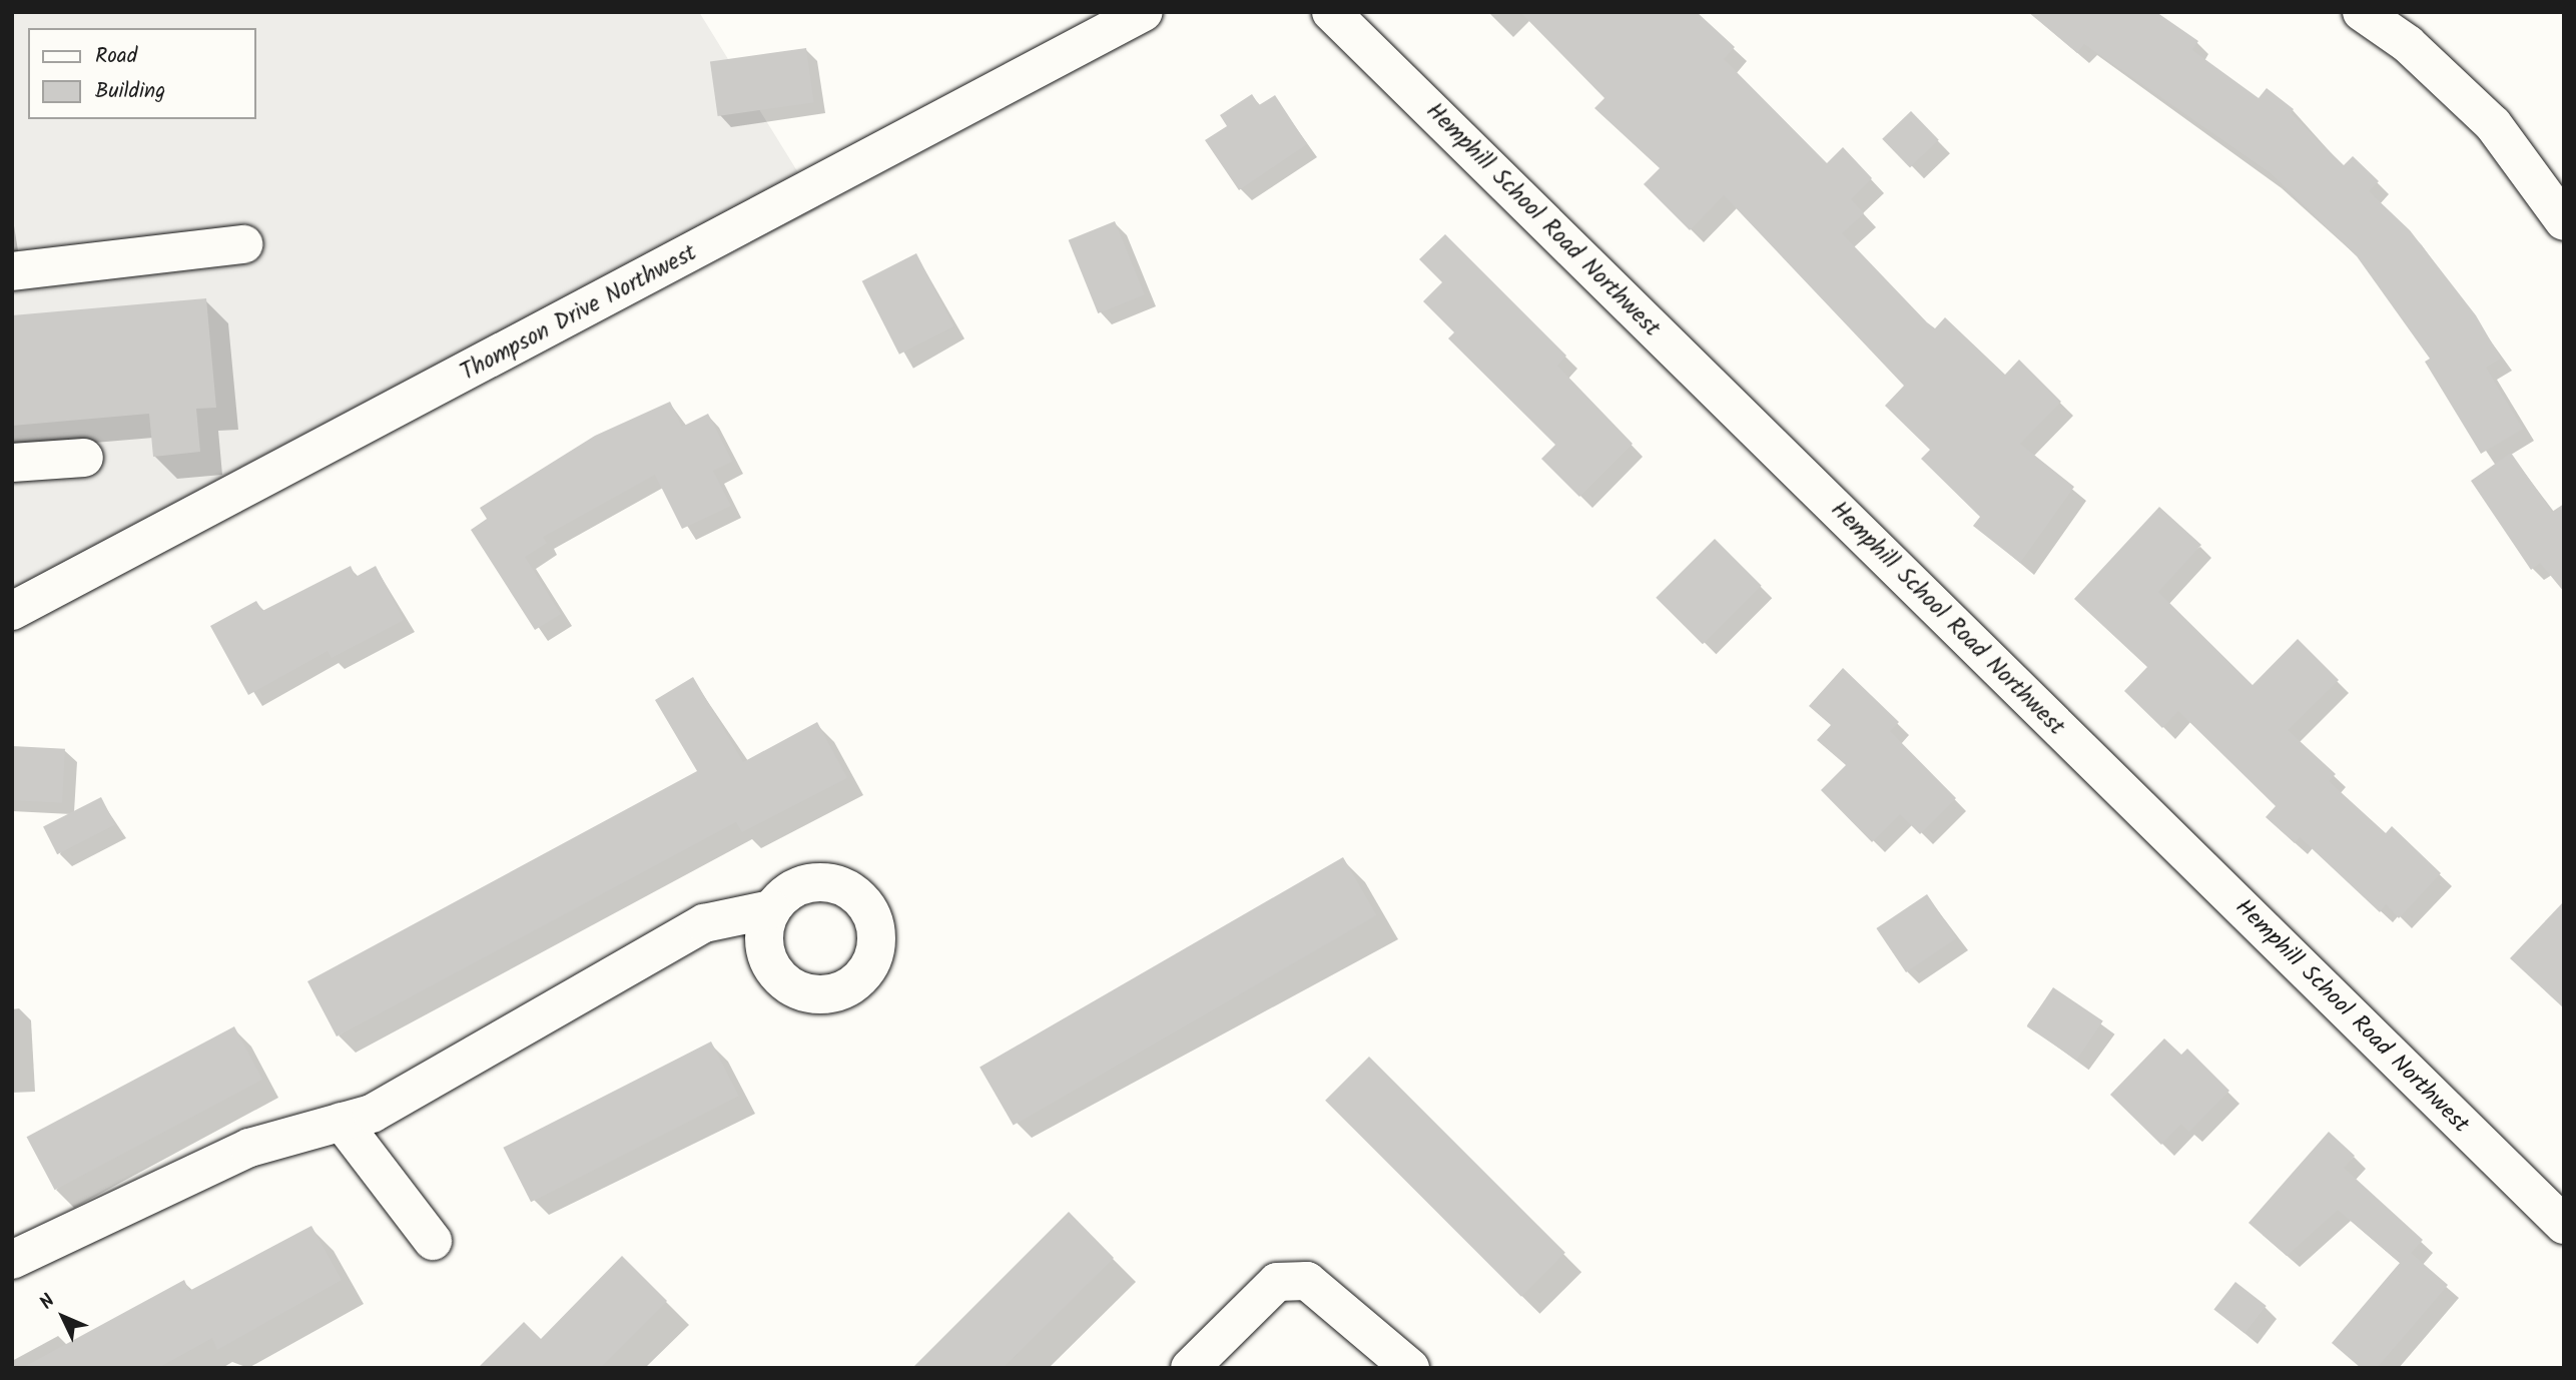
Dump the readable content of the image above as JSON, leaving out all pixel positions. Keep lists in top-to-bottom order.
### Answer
{
  "streets": {
    "street": ["Hemphill School Road Northwest", "Thompson Drive Northwest"]
  },
  "legend": ["Road", "Building"],
  "north": "top left"
}
